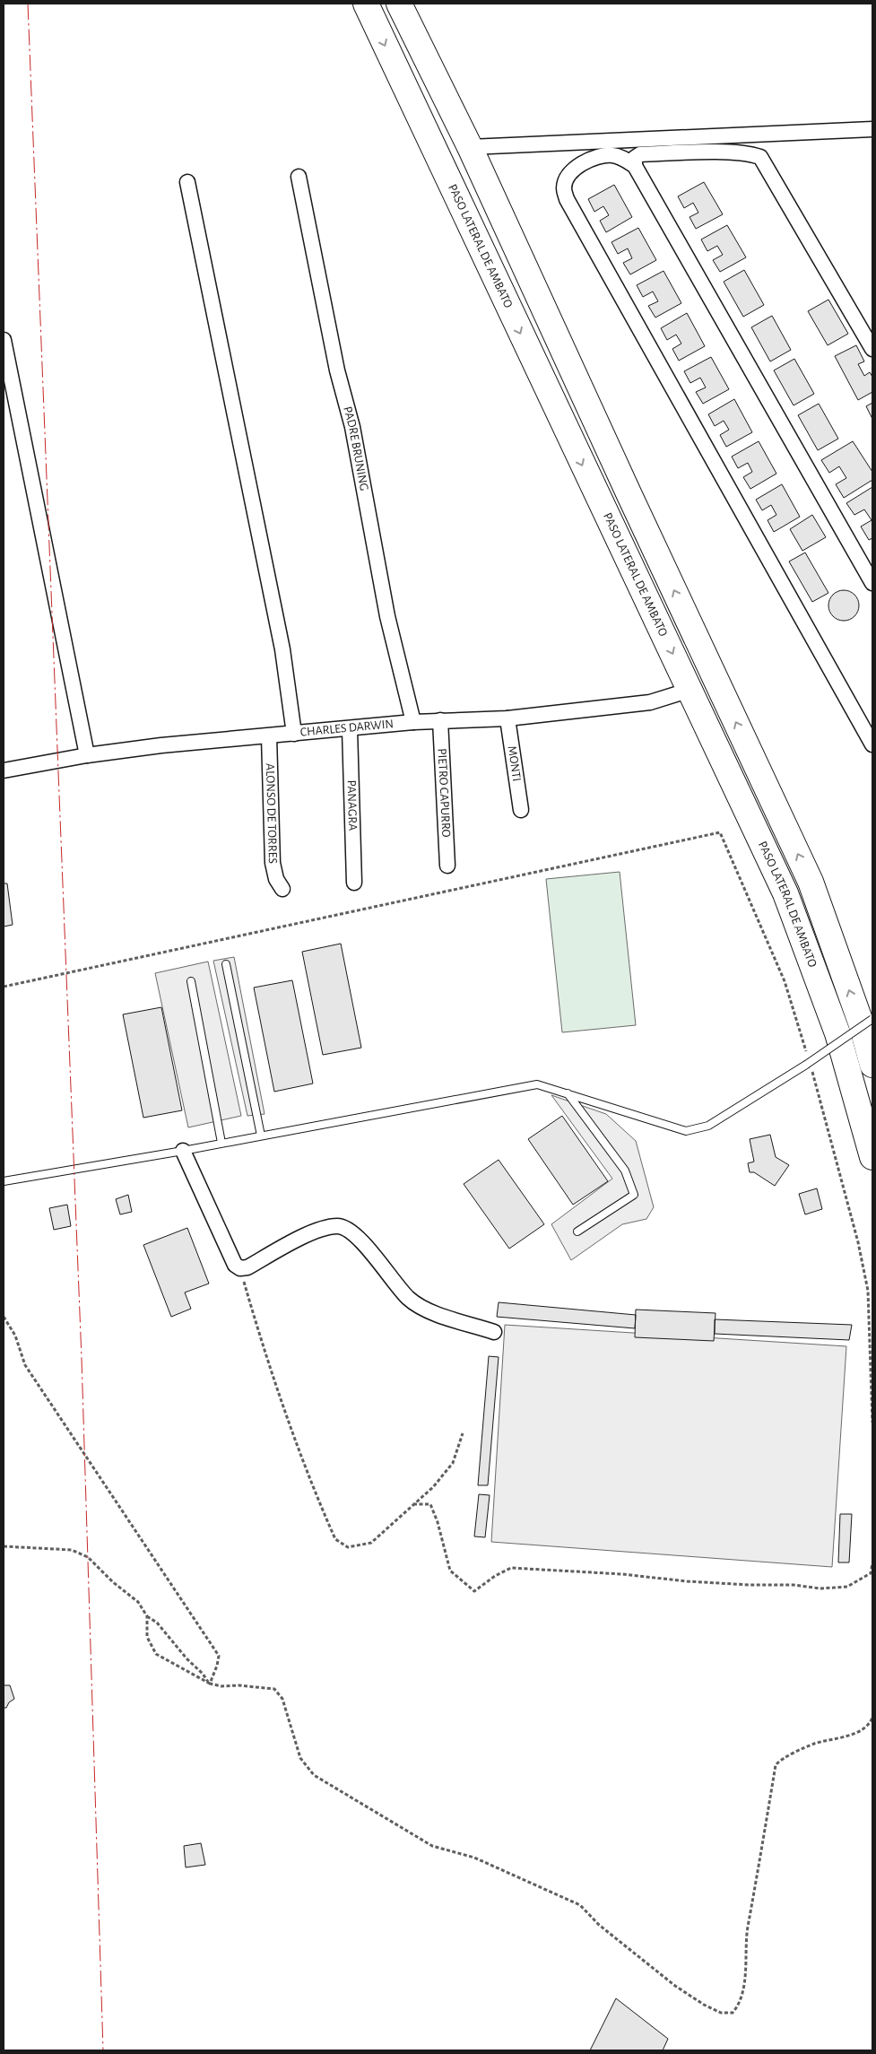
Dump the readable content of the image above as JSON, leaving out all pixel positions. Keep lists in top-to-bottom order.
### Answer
{
  "streets": {
    "highway": ["PASO LATERAL DE AMBATO"],
    "street": [
      "PADRE BRUNING",
      "CHARLES DARWIN",
      "MONTI",
      "PIETRO CAPURRO",
      "PANAGRA",
      "ALONSO DE TORRES"
    ]
  },
  "crossings": [
    ["PASO LATERAL DE AMBATO", "CHARLES DARWIN"],
    ["PADRE BRUNING", "CHARLES DARWIN"],
    ["CHARLES DARWIN", "MONTI"],
    ["CHARLES DARWIN", "PIETRO CAPURRO"],
    ["CHARLES DARWIN", "PANAGRA"],
    ["CHARLES DARWIN", "ALONSO DE TORRES"]
  ]
}
